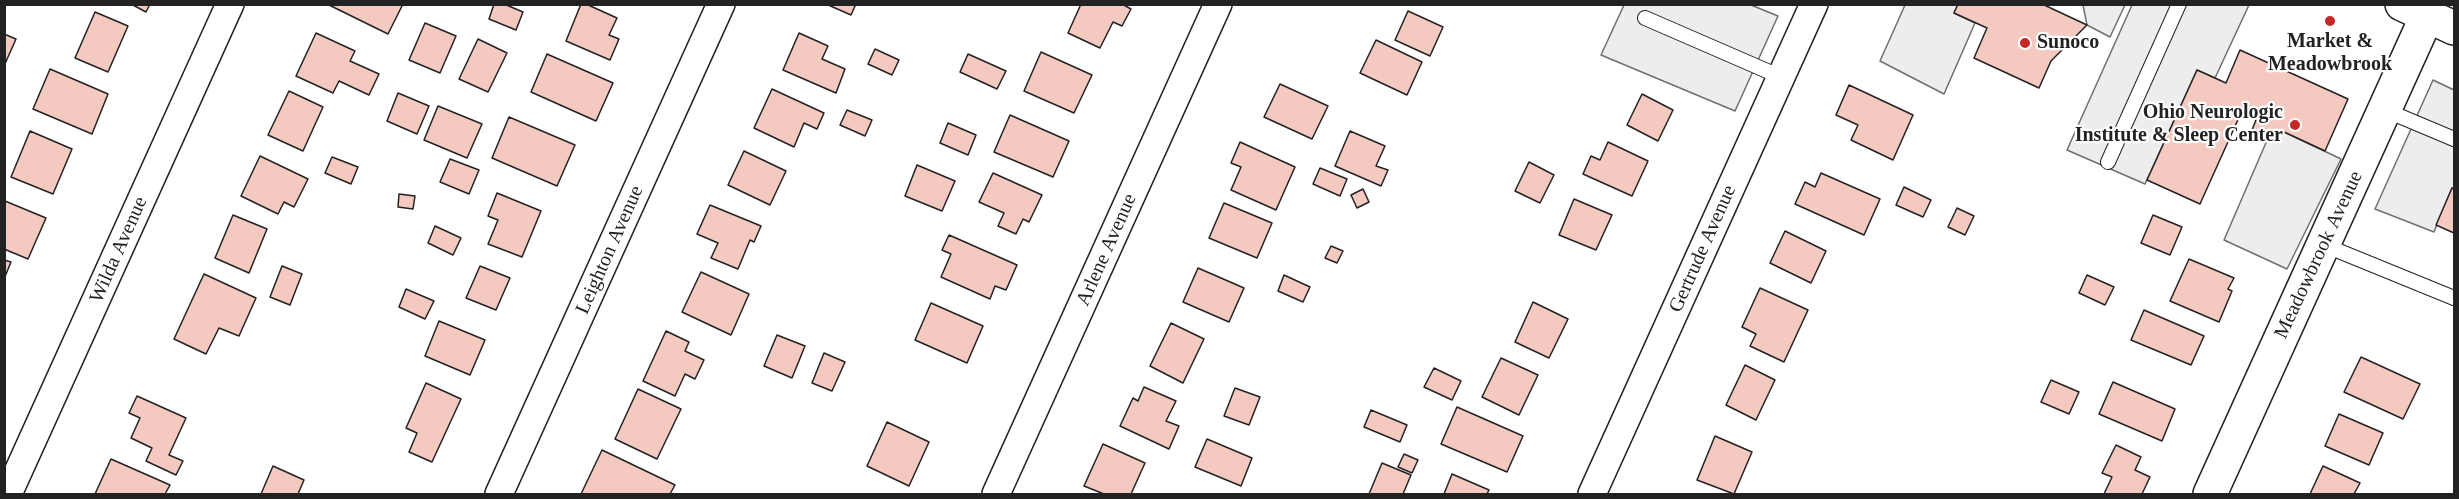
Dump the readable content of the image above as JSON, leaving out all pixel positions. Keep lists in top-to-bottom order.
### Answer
{
  "streets": {
    "street": [
      "Gertrude Avenue",
      "Wilda Avenue",
      "Leighton Avenue",
      "Arlene Avenue",
      "Meadowbrook Avenue"
    ]
  },
  "places": ["Market & Meadowbrook", "Sunoco", "Ohio Neurologic Institute & Sleep Center"]
}
